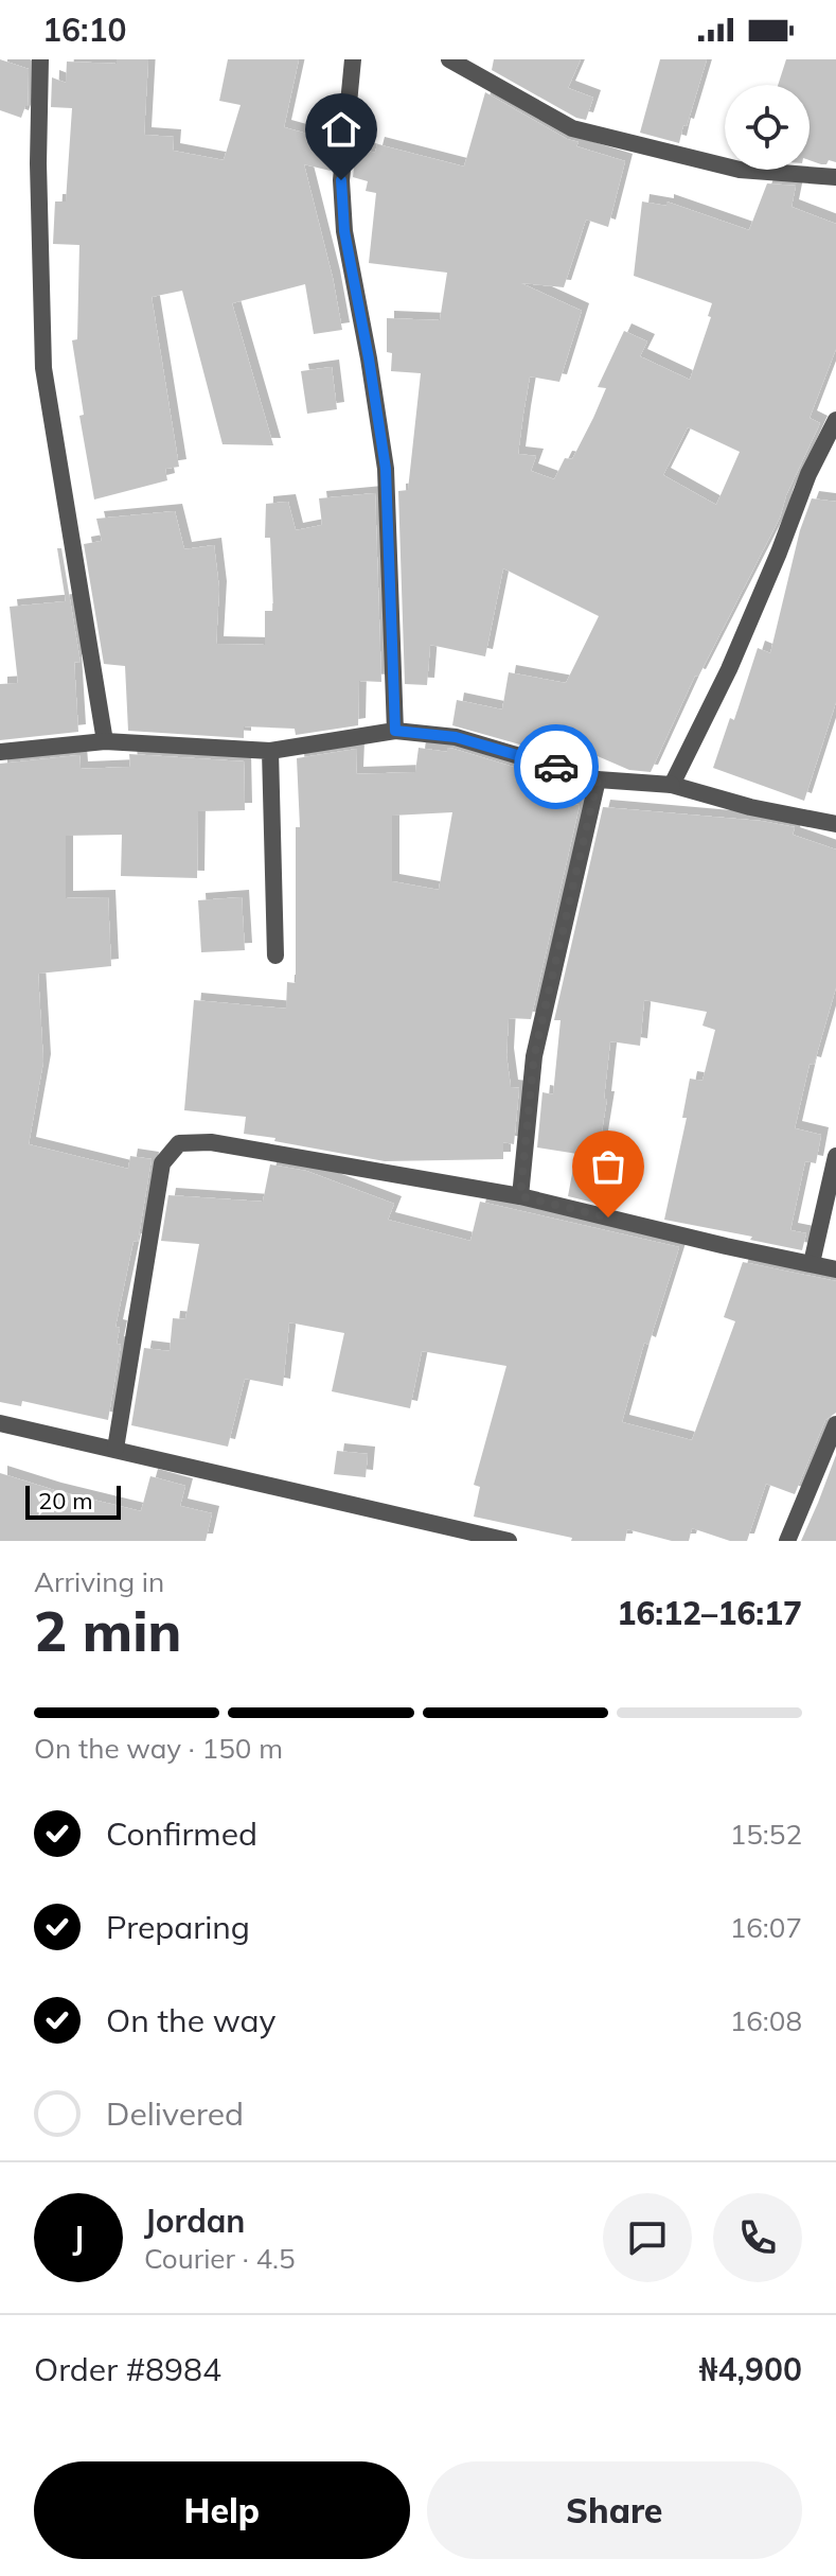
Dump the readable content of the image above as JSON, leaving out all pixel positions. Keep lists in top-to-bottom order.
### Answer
{
  "scale_bar": "20 m",
  "page": {
    "status": "16:10",
    "scale": "20 m",
    "heading": ["2 min", "Arriving in", "16:12–16:17"],
    "panel": [
      "Jordan",
      "Courier · 4.5",
      "Order #8984",
      "₦4,900"
    ],
    "bar": "On the way · 150 m",
    "list": [
      ["Confirmed", "15:52"],
      ["Preparing", "16:07"],
      ["On the way", "16:08"],
      "Delivered"
    ],
    "round": "J",
    "buttons": ["Help", "Share"]
  }
}
